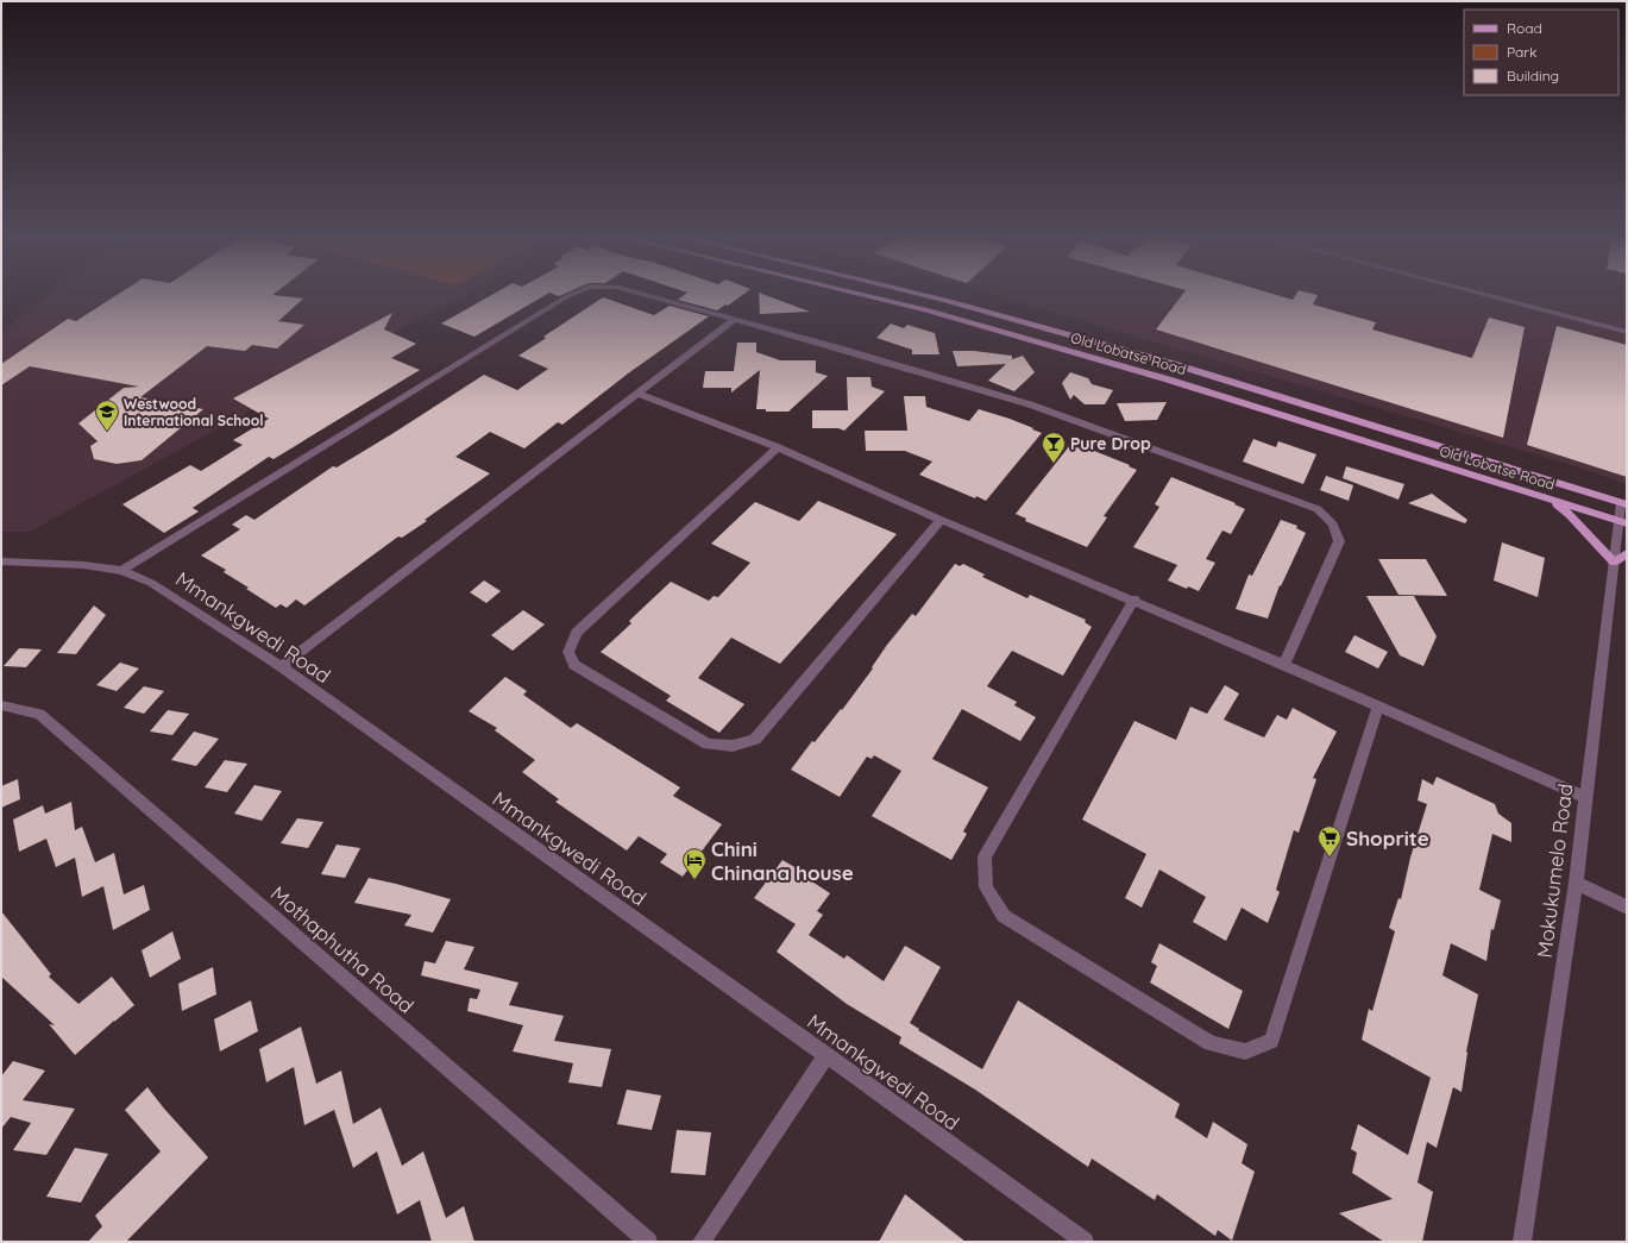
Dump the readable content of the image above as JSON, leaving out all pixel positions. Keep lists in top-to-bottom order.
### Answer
{
  "streets": {
    "main road": ["Old Lobatse Road"],
    "street": ["Mmankgwedi Road", "Mokukumelo Road", "Mothaphutha Road"]
  },
  "crossings": [
    ["Old Lobatse Road", "Mokukumelo Road"]
  ],
  "places": {
    "school or university": ["Westwood International School"],
    "bar": ["Pure Drop"],
    "supermarket": ["Shoprite"],
    "hotel": ["Chini Chinana house"]
  },
  "legend": ["Road", "Park", "Building"]
}
